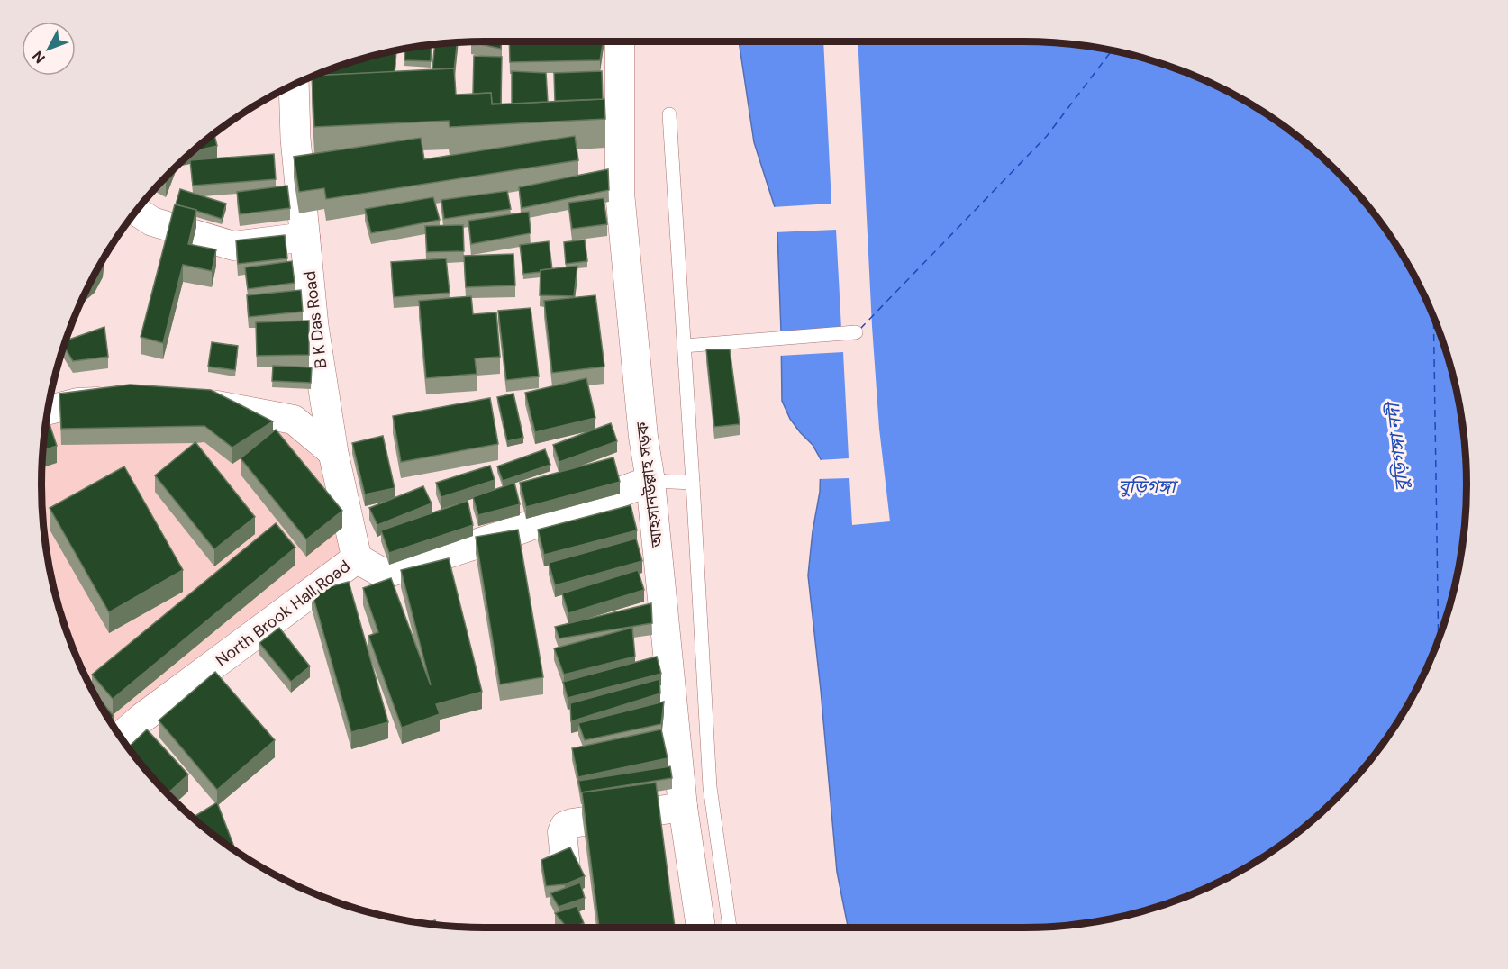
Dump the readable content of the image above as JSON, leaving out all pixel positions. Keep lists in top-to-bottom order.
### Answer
{
  "streets": {
    "street": ["B K Das Road", "আহসানউল্লাহ সড়ক", "North Brook Hall Road"]
  },
  "crossings": [
    ["B K Das Road", "North Brook Hall Road"],
    ["আহসানউল্লাহ সড়ক", "North Brook Hall Road"]
  ],
  "water": ["বুড়িগঙ্গা নদী", "বুড়িগঙ্গা"],
  "north": "bottom left"
}
